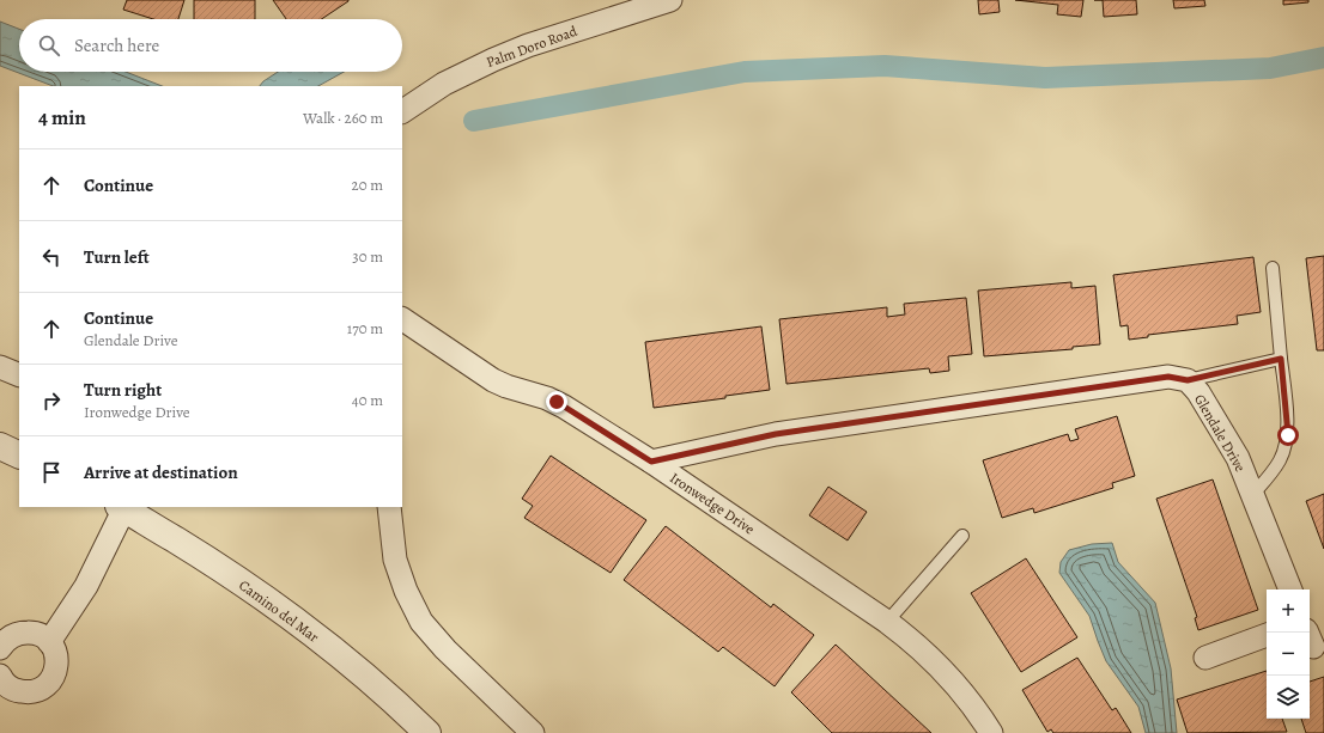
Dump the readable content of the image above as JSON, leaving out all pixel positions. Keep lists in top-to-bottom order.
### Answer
{
  "streets": {
    "street": [
      "Palm Doro Road",
      "Glendale Drive",
      "Ironwedge Drive",
      "Camino del Mar"
    ]
  },
  "crossings": [
    ["Glendale Drive", "Ironwedge Drive"]
  ],
  "page": {
    "search": "Search here",
    "heading": ["4 min", "Walk · 260 m"],
    "list": [
      ["Continue", "20 m"],
      ["Turn left", "30 m"],
      ["Continue", "Glendale Drive", "170 m"],
      ["Turn right", "Ironwedge Drive", "40 m"],
      "Arrive at destination"
    ],
    "map_buttons": ["+", "−"]
  }
}
